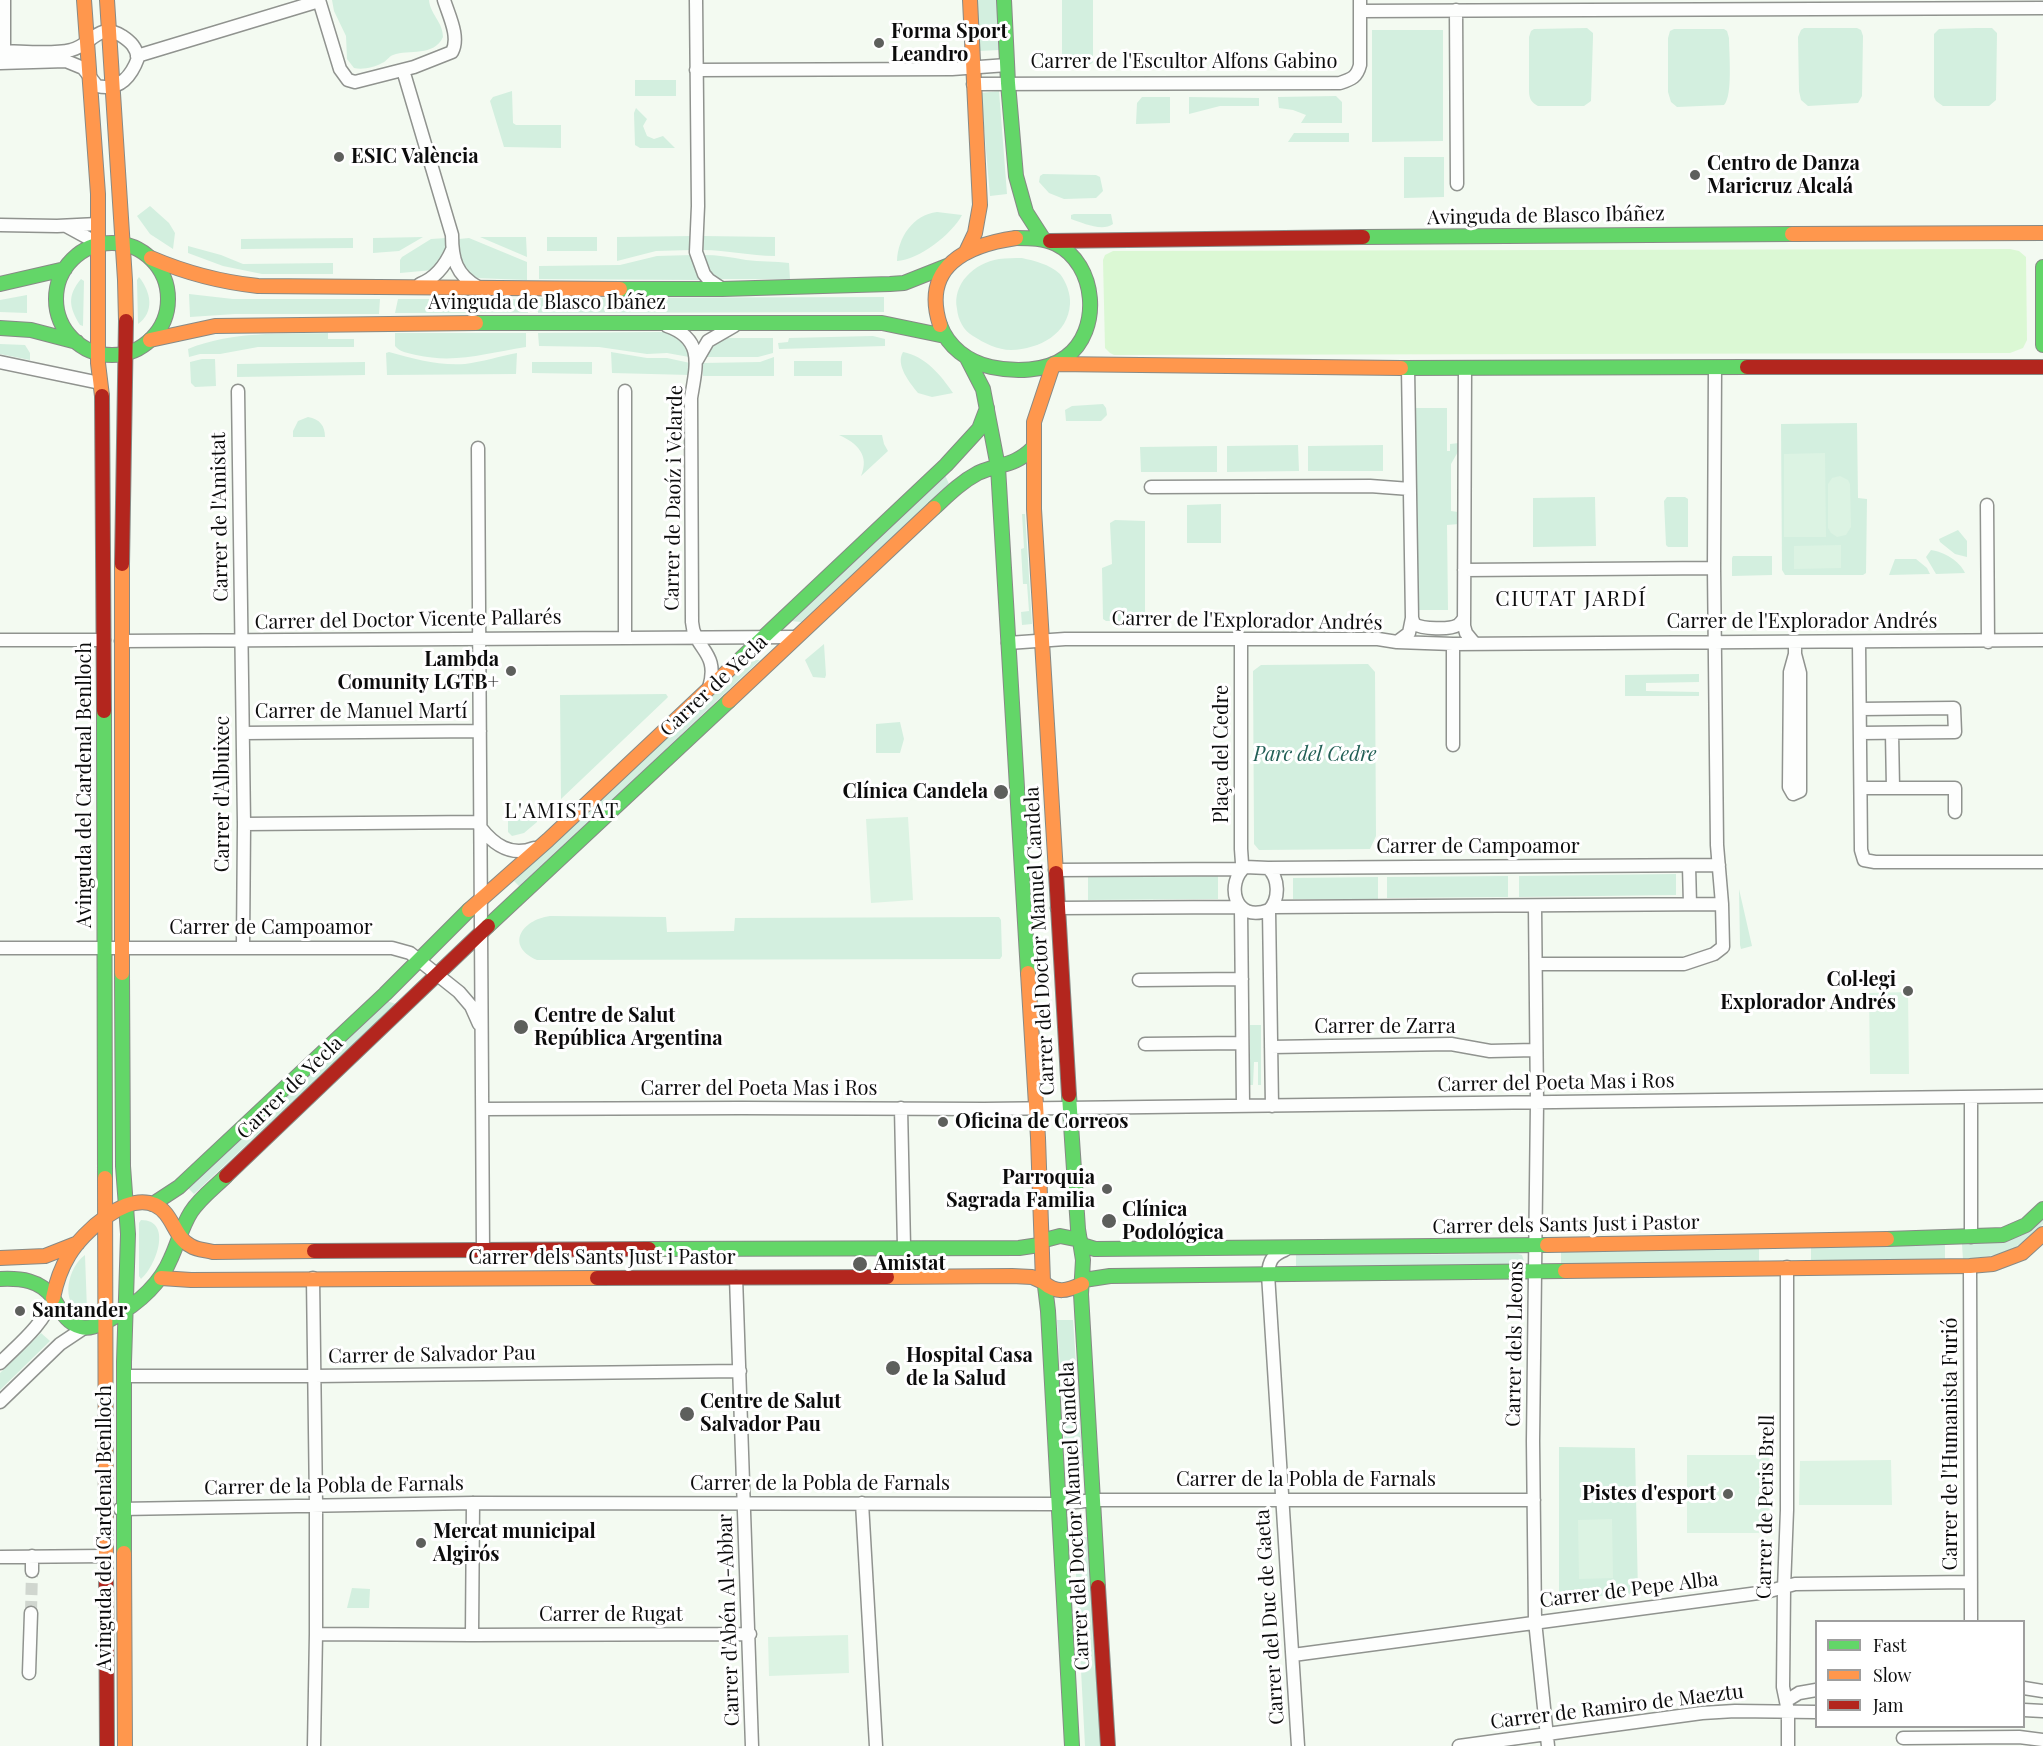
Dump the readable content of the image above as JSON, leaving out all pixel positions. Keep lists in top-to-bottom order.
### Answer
{
  "streets": {
    "main road": [
      "Avinguda de Blasco Ibáñez",
      "Carrer de Yecla",
      "Avinguda del Cardenal Benlloch",
      "Carrer del Doctor Manuel Candela",
      "Carrer dels Sants Just i Pastor"
    ],
    "street": [
      "Carrer de l'Escultor Alfons Gabino",
      "Carrer de Daoíz i Velarde",
      "Carrer de l'Amistat",
      "Carrer del Doctor Vicente Pallarés",
      "Carrer de l'Explorador Andrés",
      "Carrer de Manuel Martí",
      "Plaça del Cedre",
      "Carrer d'Albuixec",
      "Carrer de Campoamor",
      "Carrer de Zarra",
      "Carrer del Poeta Mas i Ros",
      "Carrer dels Lleons",
      "Carrer de Salvador Pau",
      "Carrer de l'Humanista Furió",
      "Carrer de la Pobla de Farnals",
      "Carrer de Peris Brell",
      "Carrer de Pepe Alba",
      "Carrer de Rugat",
      "Carrer del Duc de Gaeta",
      "Carrer d'Abén Al-Abbar",
      "Carrer de Ramiro de Maeztu"
    ]
  },
  "crossings": [
    ["Avinguda de Blasco Ibáñez", "Carrer de Daoíz i Velarde"],
    ["Avinguda de Blasco Ibáñez", "Avinguda del Cardenal Benlloch"],
    ["Avinguda de Blasco Ibáñez", "Carrer del Doctor Manuel Candela"],
    ["Carrer de Daoíz i Velarde", "Carrer del Doctor Vicente Pallarés"],
    ["Carrer de l'Amistat", "Carrer del Doctor Vicente Pallarés"],
    ["Carrer de l'Amistat", "Carrer d'Albuixec"],
    ["Carrer del Doctor Vicente Pallarés", "Carrer de Yecla"],
    ["Carrer del Doctor Vicente Pallarés", "Avinguda del Cardenal Benlloch"],
    ["Carrer del Doctor Vicente Pallarés", "Carrer d'Albuixec"],
    ["Carrer de l'Explorador Andrés", "Plaça del Cedre"],
    ["Carrer de l'Explorador Andrés", "Carrer del Doctor Manuel Candela"],
    ["Carrer de Yecla", "Carrer de Campoamor"],
    ["Carrer de Yecla", "Carrer del Doctor Manuel Candela"],
    ["Carrer de Yecla", "Carrer dels Sants Just i Pastor"],
    ["Carrer de Manuel Martí", "Carrer d'Albuixec"],
    ["Plaça del Cedre", "Carrer de Campoamor"],
    ["Avinguda del Cardenal Benlloch", "Carrer de Campoamor"],
    ["Avinguda del Cardenal Benlloch", "Carrer de Salvador Pau"],
    ["Avinguda del Cardenal Benlloch", "Carrer de la Pobla de Farnals"],
    ["Carrer d'Albuixec", "Carrer de Campoamor"],
    ["Carrer del Doctor Manuel Candela", "Carrer del Poeta Mas i Ros"],
    ["Carrer del Doctor Manuel Candela", "Carrer dels Sants Just i Pastor"],
    ["Carrer del Doctor Manuel Candela", "Carrer de la Pobla de Farnals"],
    ["Carrer de Zarra", "Carrer dels Lleons"],
    ["Carrer del Poeta Mas i Ros", "Carrer dels Lleons"],
    ["Carrer dels Sants Just i Pastor", "Carrer dels Lleons"],
    ["Carrer dels Sants Just i Pastor", "Carrer d'Abén Al-Abbar"],
    ["Carrer dels Lleons", "Carrer de la Pobla de Farnals"],
    ["Carrer dels Lleons", "Carrer de Pepe Alba"],
    ["Carrer dels Lleons", "Carrer de Ramiro de Maeztu"],
    ["Carrer de Salvador Pau", "Carrer d'Abén Al-Abbar"],
    ["Carrer de l'Humanista Furió", "Carrer de Pepe Alba"],
    ["Carrer de la Pobla de Farnals", "Carrer del Duc de Gaeta"],
    ["Carrer de la Pobla de Farnals", "Carrer d'Abén Al-Abbar"],
    ["Carrer de Peris Brell", "Carrer de Pepe Alba"],
    ["Carrer de Peris Brell", "Carrer de Ramiro de Maeztu"],
    ["Carrer de Pepe Alba", "Carrer del Duc de Gaeta"],
    ["Carrer de Rugat", "Carrer d'Abén Al-Abbar"]
  ],
  "districts": ["CIUTAT JARDÍ", "L'AMISTAT"],
  "parks": ["Parc del Cedre"],
  "places": [
    "Forma Sport Leandro",
    "ESIC València",
    "Centro de Danza Maricruz Alcalá",
    "Lambda Comunity LGTB+",
    "Clínica Candela",
    "Col·legi Explorador Andrés",
    "Centre de Salut República Argentina",
    "Oficina de Correos",
    "Parroquia Sagrada Familia",
    "Clínica Podológica",
    "Amistat",
    "Santander",
    "Hospital Casa de la Salud",
    "Centre de Salut Salvador Pau",
    "Pistes d'esport",
    "Mercat municipal Algirós"
  ],
  "legend": ["Fast", "Slow", "Jam"]
}
